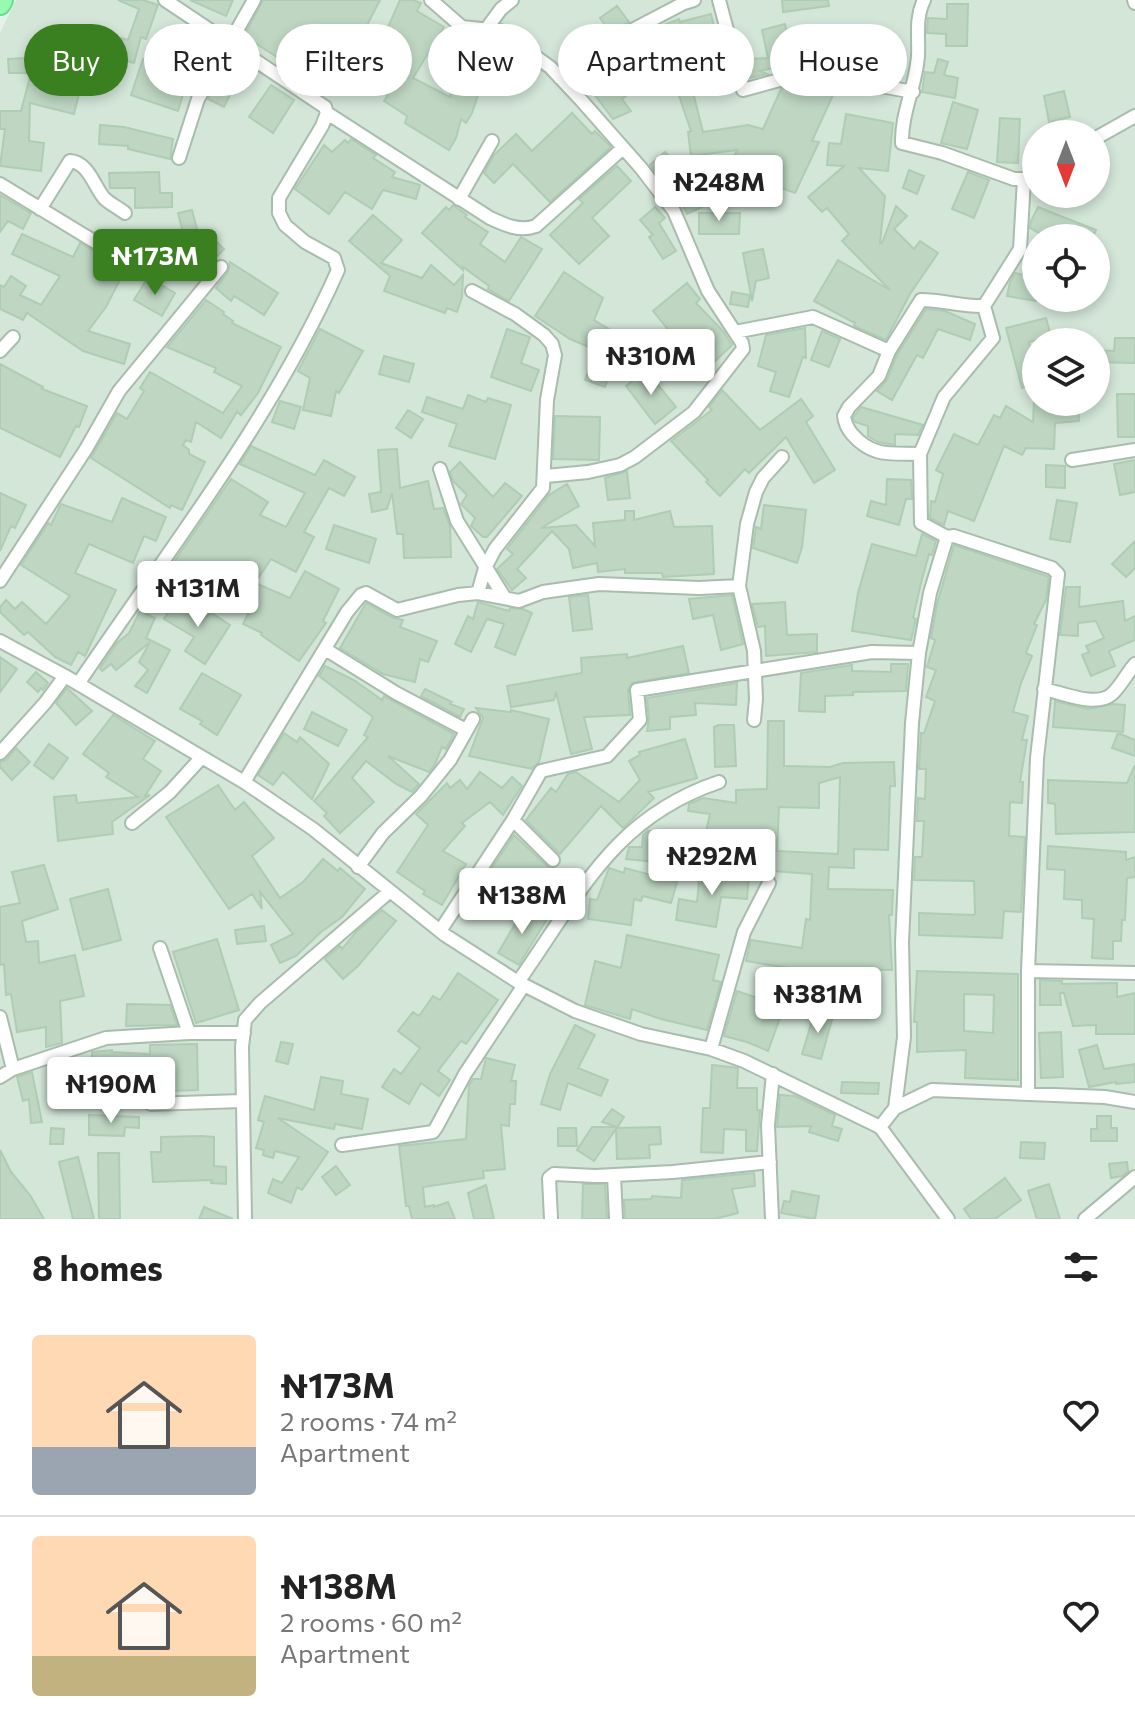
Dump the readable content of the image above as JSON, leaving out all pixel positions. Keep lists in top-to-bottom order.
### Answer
{
  "north": "bottom",
  "page": {
    "chip": [
      "Buy",
      "Rent",
      "Filters",
      "New",
      "Apartment",
      "House"
    ],
    "price": [
      "₦248M",
      "₦173M",
      "₦310M",
      "₦131M",
      "₦292M",
      "₦138M",
      "₦381M",
      "₦190M"
    ],
    "heading": "8 homes",
    "list": [
      {
        "name": "₦173M",
        "note": "2 rooms · 74 m² · Apartment"
      },
      {
        "name": "₦138M",
        "note": "2 rooms · 60 m² · Apartment"
      }
    ]
  }
}
